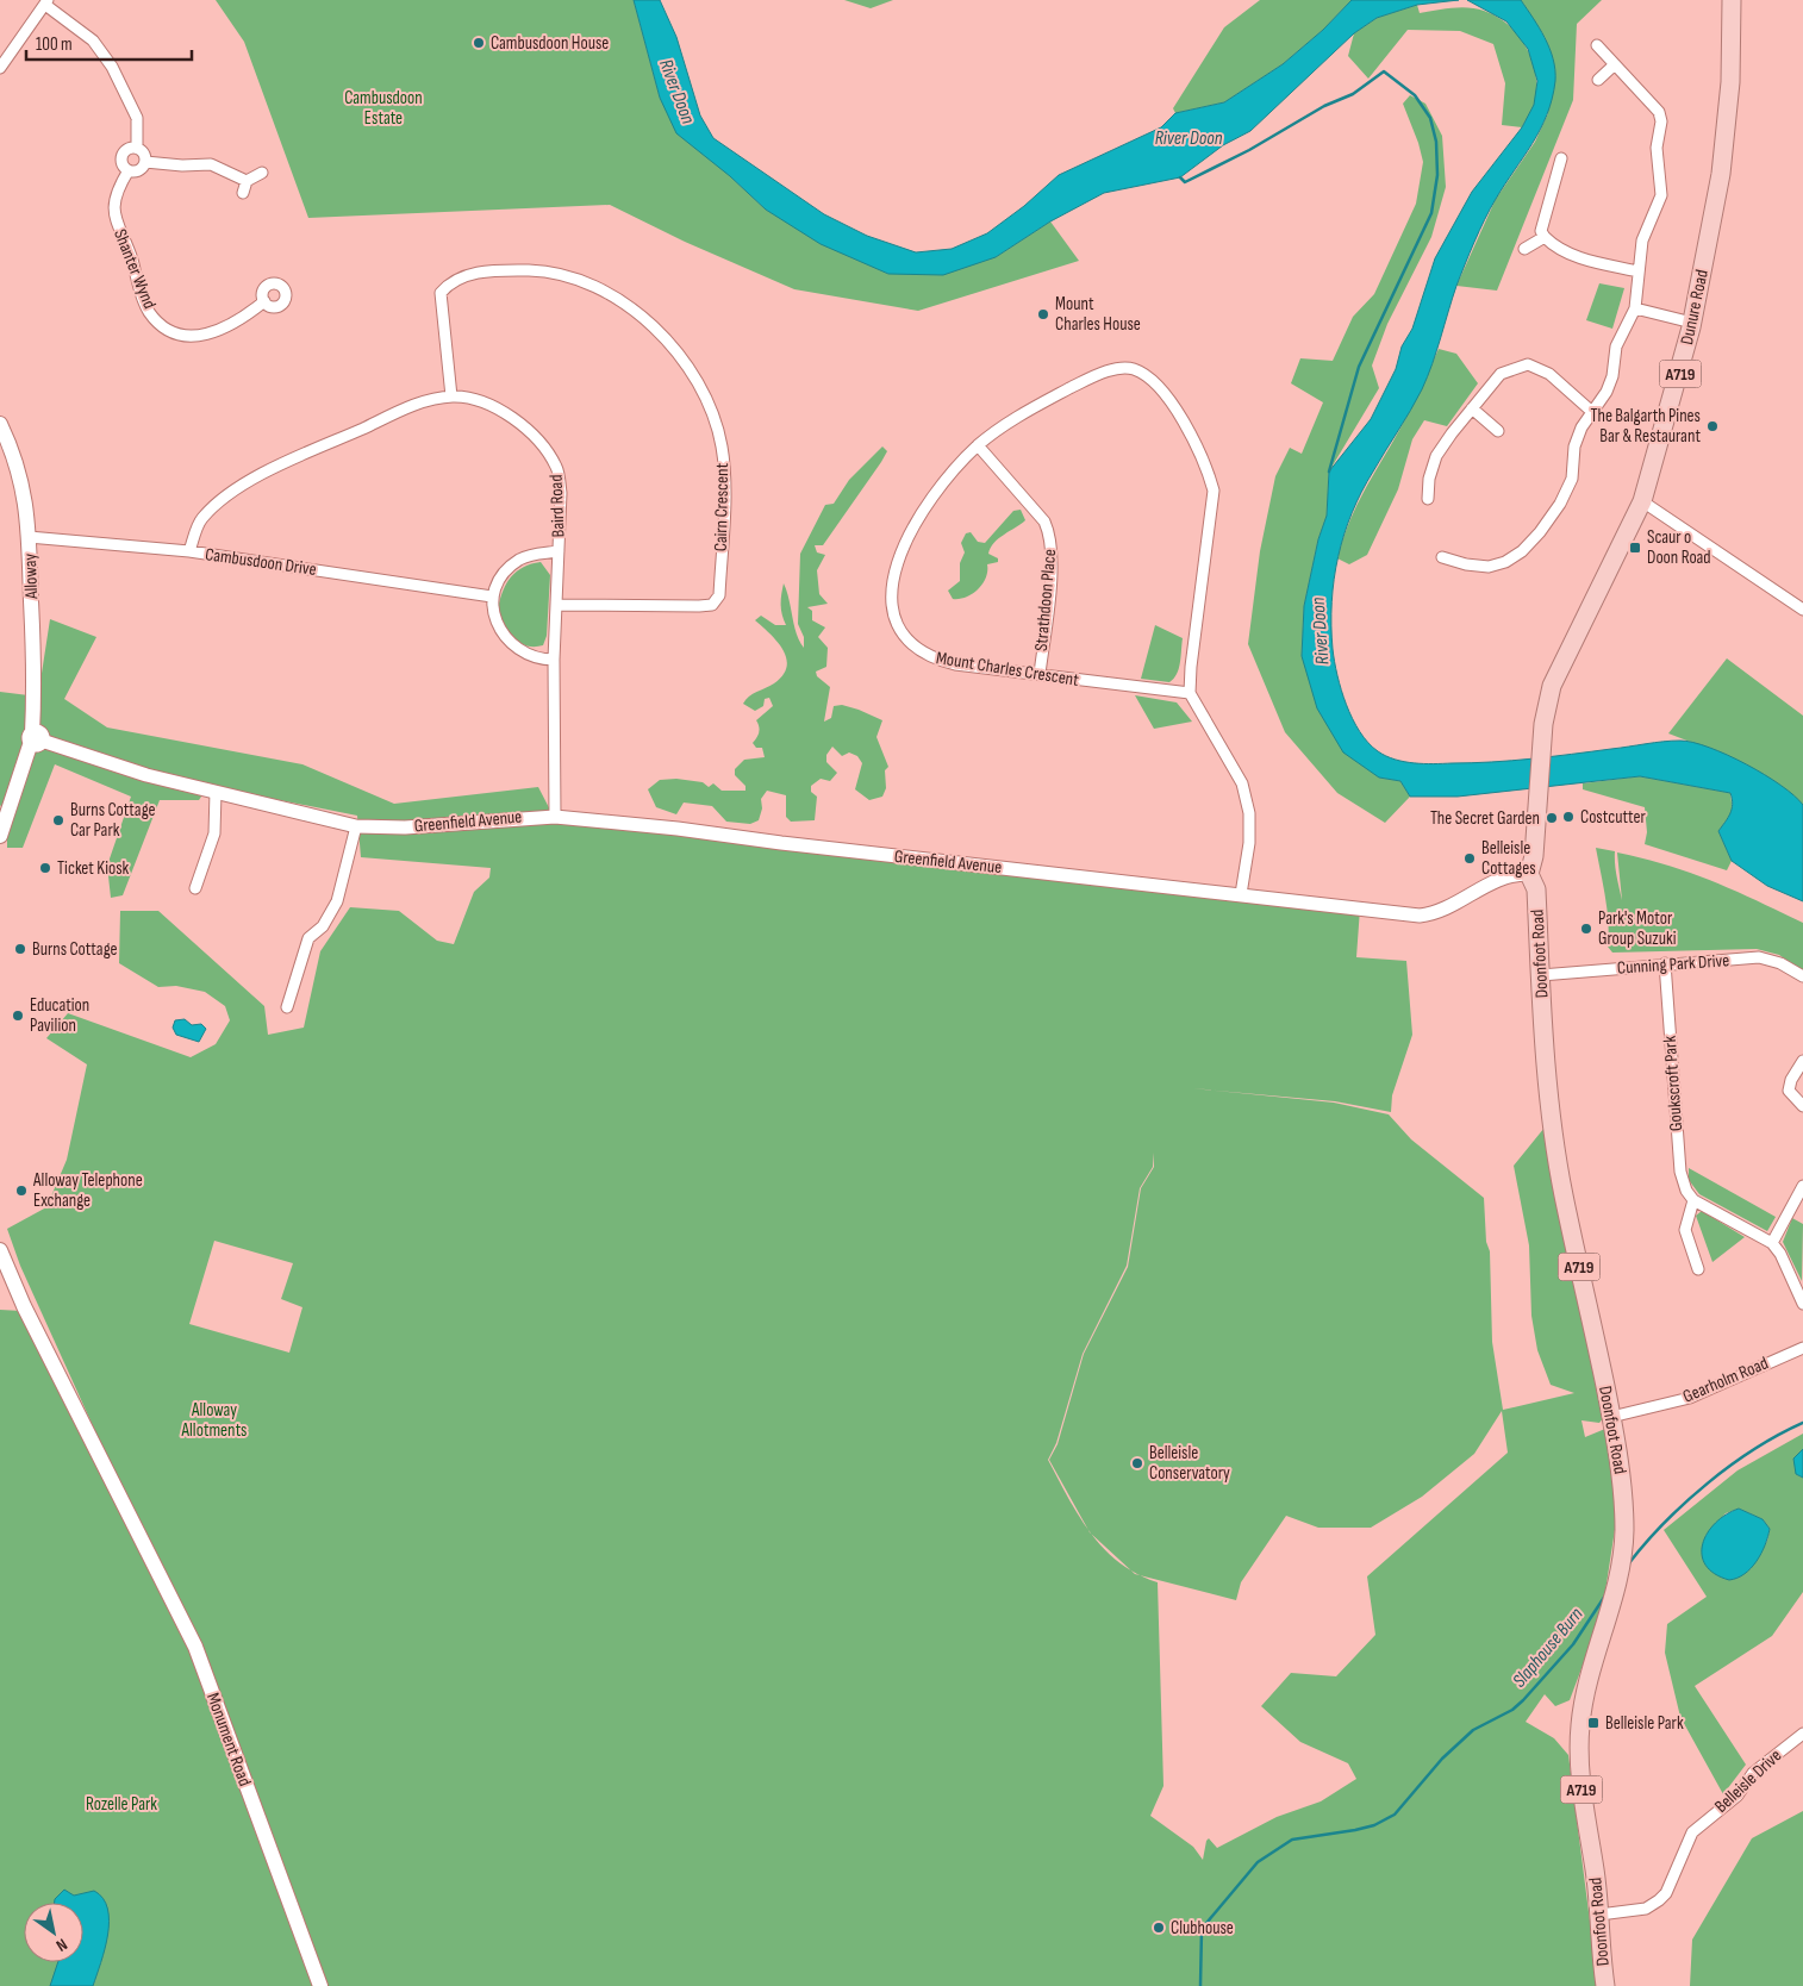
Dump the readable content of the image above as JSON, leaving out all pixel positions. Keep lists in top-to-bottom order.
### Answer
{
  "streets": {
    "main road": [
      "Dunure Road",
      "A719",
      "Alloway",
      "Doonfoot Road",
      "Monument Road"
    ],
    "street": [
      "Shanter Wynd",
      "Baird Road",
      "Cairn Crescent",
      "Cambusdoon Drive",
      "Strathdoon Place",
      "Mount Charles Crescent",
      "Greenfield Avenue",
      "Cunning Park Drive",
      "Goukscroft Park",
      "Gearholm Road",
      "Belleisle Drive"
    ]
  },
  "crossings": [
    ["Dunure Road", "Greenfield Avenue"],
    ["Dunure Road", "Doonfoot Road"],
    ["Baird Road", "Cairn Crescent"],
    ["Baird Road", "Cambusdoon Drive"],
    ["Baird Road", "Greenfield Avenue"],
    ["Cambusdoon Drive", "Alloway"],
    ["Alloway", "Greenfield Avenue"],
    ["Strathdoon Place", "Mount Charles Crescent"],
    ["Greenfield Avenue", "Doonfoot Road"],
    ["Doonfoot Road", "Cunning Park Drive"],
    ["Doonfoot Road", "Gearholm Road"],
    ["Doonfoot Road", "Belleisle Drive"],
    ["Cunning Park Drive", "Goukscroft Park"]
  ],
  "water": ["River Doon", "Slaphouse Burn"],
  "parks": ["Cambusdoon Estate", "Alloway Allotments", "Rozelle Park"],
  "places": {
    "other": [
      "Cambusdoon House",
      "Mount Charles House",
      "The Balgarth Pines Bar & Restaurant",
      "Costcutter",
      "The Secret Garden",
      "Burns Cottage Car Park",
      "Belleisle Cottages",
      "Ticket Kiosk",
      "Park's Motor Group Suzuki",
      "Burns Cottage",
      "Education Pavilion",
      "Alloway Telephone Exchange",
      "Belleisle Conservatory",
      "Clubhouse"
    ],
    "transit": ["Scaur o Doon Road", "Belleisle Park"]
  },
  "scale_bar": "100 m",
  "north": "bottom right"
}
